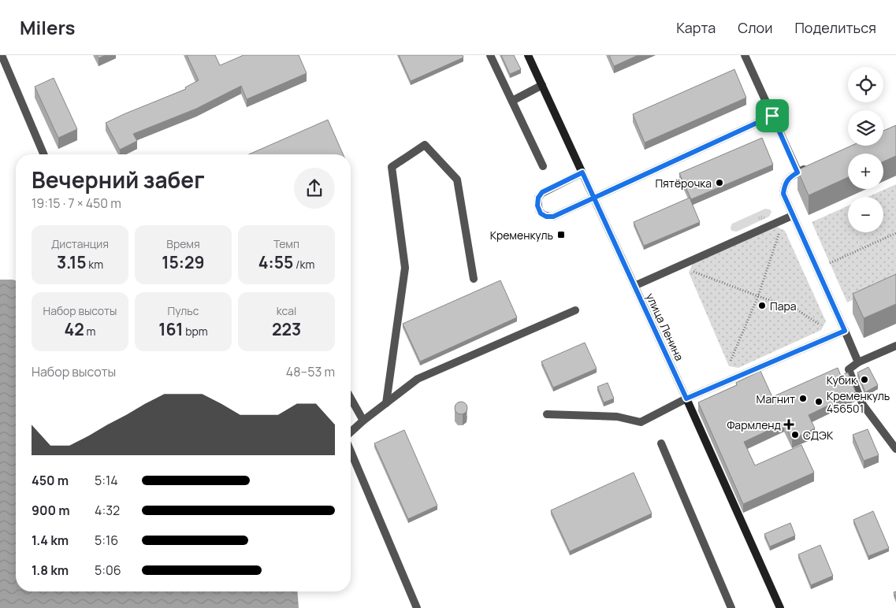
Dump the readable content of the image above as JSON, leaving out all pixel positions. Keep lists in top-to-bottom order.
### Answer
{
  "streets": {
    "street": ["улица Ленина"]
  },
  "places": {
    "other": [
      "Пятёрочка",
      "Пара",
      "Кубик",
      "Магнит",
      "Кременкуль 456501",
      "СДЭК"
    ],
    "transit": ["Кременкуль"],
    "health": ["Фармленд"]
  },
  "page": {
    "header": "Milers",
    "nav": ["Карта", "Слои", "Поделиться"],
    "map_buttons": ["+", "−"],
    "heading": ["Вечерний забег", "19:15 · 7 × 450 m"],
    "stats": [
      ["Дистанция", "3.15 km"],
      ["Время", "15:29"],
      ["Темп", "4:55 /km"],
      ["Набор высоты", "42 m"],
      ["Пульс", "161 bpm"],
      ["kcal", "223"]
    ],
    "chart": ["Набор высоты", "48–53 m"],
    "list": [
      {
        "name": "450 m",
        "note": "5:14"
      },
      {
        "name": "900 m",
        "note": "4:32"
      },
      {
        "name": "1.4 km",
        "note": "5:16"
      },
      {
        "name": "1.8 km",
        "note": "5:06"
      }
    ]
  }
}
